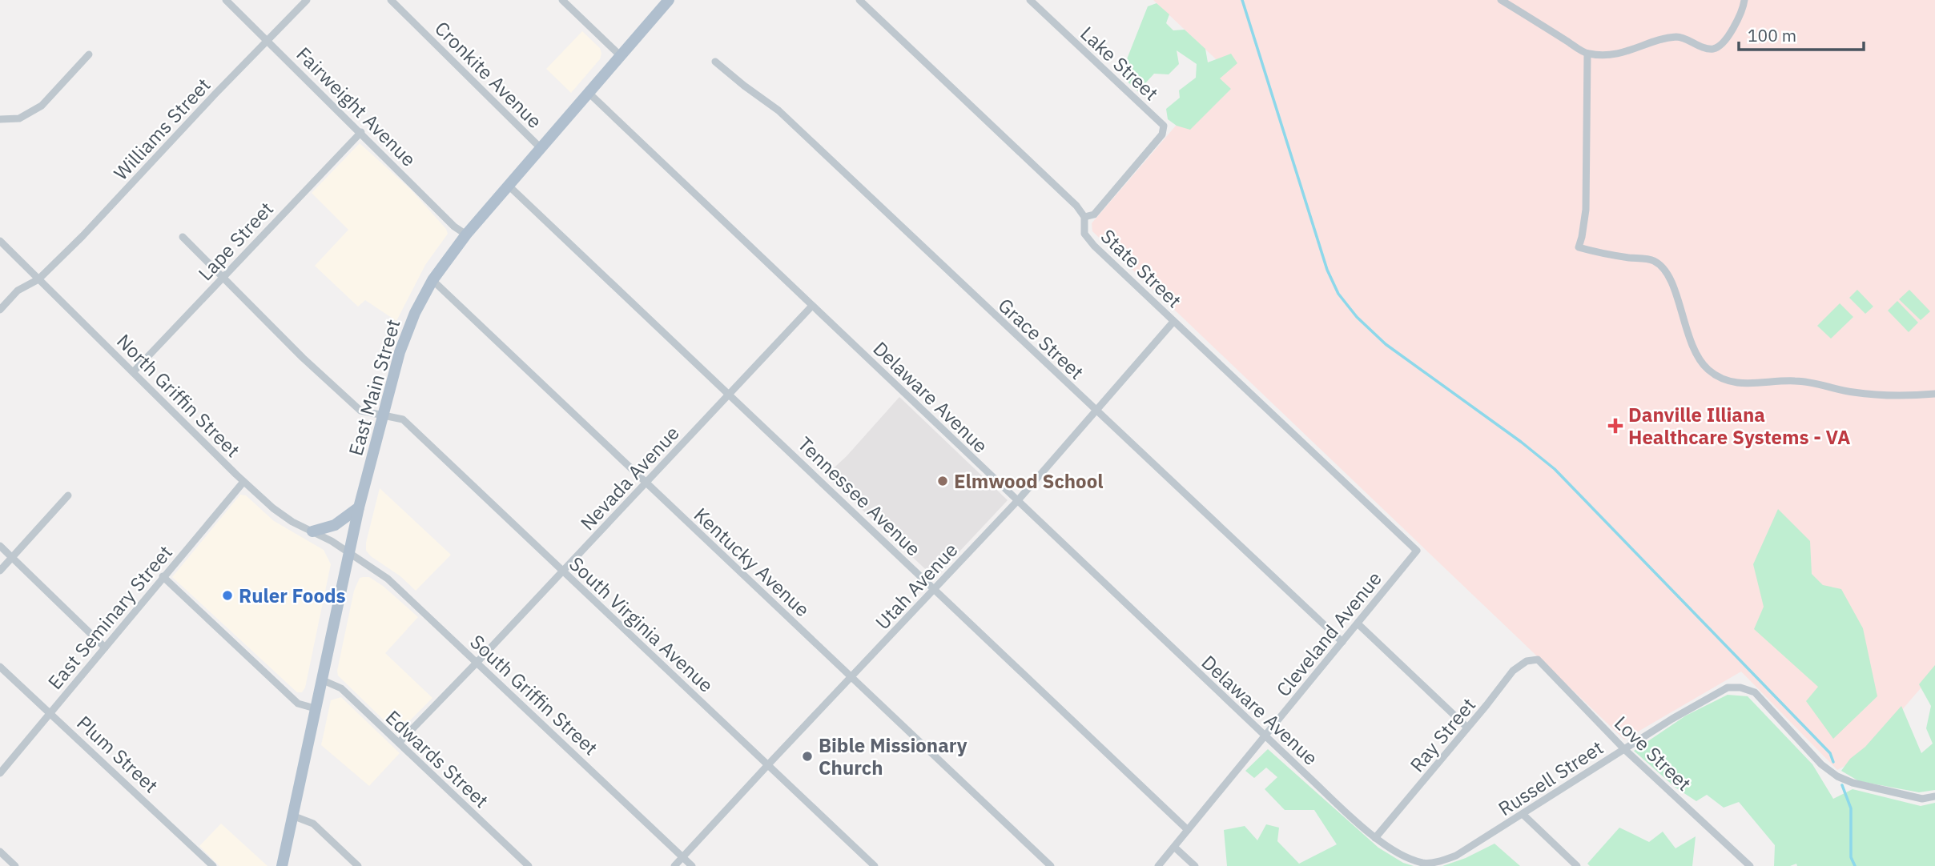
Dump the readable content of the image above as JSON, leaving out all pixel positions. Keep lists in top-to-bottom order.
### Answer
{
  "streets": {
    "main road": ["East Main Street"],
    "street": [
      "Lake Street",
      "Cronkite Avenue",
      "Fairweight Avenue",
      "Williams Street",
      "Lape Street",
      "State Street",
      "Grace Street",
      "North Griffin Street",
      "Delaware Avenue",
      "Nevada Avenue",
      "Tennessee Avenue",
      "Kentucky Avenue",
      "Utah Avenue",
      "East Seminary Street",
      "South Virginia Avenue",
      "Cleveland Avenue",
      "South Griffin Street",
      "Ray Street",
      "Love Street",
      "Plum Street",
      "Edwards Street",
      "Russell Street"
    ]
  },
  "crossings": [
    ["Lake Street", "State Street"],
    ["Cronkite Avenue", "East Main Street"],
    ["Fairweight Avenue", "Williams Street"],
    ["Fairweight Avenue", "Lape Street"],
    ["Fairweight Avenue", "East Main Street"],
    ["Williams Street", "North Griffin Street"],
    ["Lape Street", "North Griffin Street"],
    ["Lape Street", "South Virginia Avenue"],
    ["State Street", "Utah Avenue"],
    ["State Street", "Cleveland Avenue"],
    ["Grace Street", "Utah Avenue"],
    ["Grace Street", "Cleveland Avenue"],
    ["East Main Street", "North Griffin Street"],
    ["East Main Street", "Delaware Avenue"],
    ["East Main Street", "Tennessee Avenue"],
    ["East Main Street", "Kentucky Avenue"],
    ["East Main Street", "South Virginia Avenue"],
    ["East Main Street", "South Griffin Street"],
    ["East Main Street", "Edwards Street"],
    ["North Griffin Street", "East Seminary Street"],
    ["North Griffin Street", "South Griffin Street"],
    ["Delaware Avenue", "Nevada Avenue"],
    ["Delaware Avenue", "Utah Avenue"],
    ["Delaware Avenue", "Cleveland Avenue"],
    ["Delaware Avenue", "Ray Street"],
    ["Delaware Avenue", "Russell Street"],
    ["Nevada Avenue", "Tennessee Avenue"],
    ["Nevada Avenue", "Kentucky Avenue"],
    ["Nevada Avenue", "South Virginia Avenue"],
    ["Nevada Avenue", "South Griffin Street"],
    ["Nevada Avenue", "Edwards Street"],
    ["Tennessee Avenue", "Utah Avenue"],
    ["Tennessee Avenue", "Cleveland Avenue"],
    ["Kentucky Avenue", "Utah Avenue"],
    ["Utah Avenue", "South Virginia Avenue"],
    ["Utah Avenue", "South Griffin Street"],
    ["East Seminary Street", "Plum Street"],
    ["Ray Street", "Love Street"],
    ["Ray Street", "Russell Street"],
    ["Love Street", "Russell Street"]
  ],
  "places": {
    "health": ["Danville Illiana Healthcare Systems - VA"],
    "other": ["Elmwood School", "Ruler Foods", "Bible Missionary Church"]
  },
  "scale_bar": "100 m"
}
